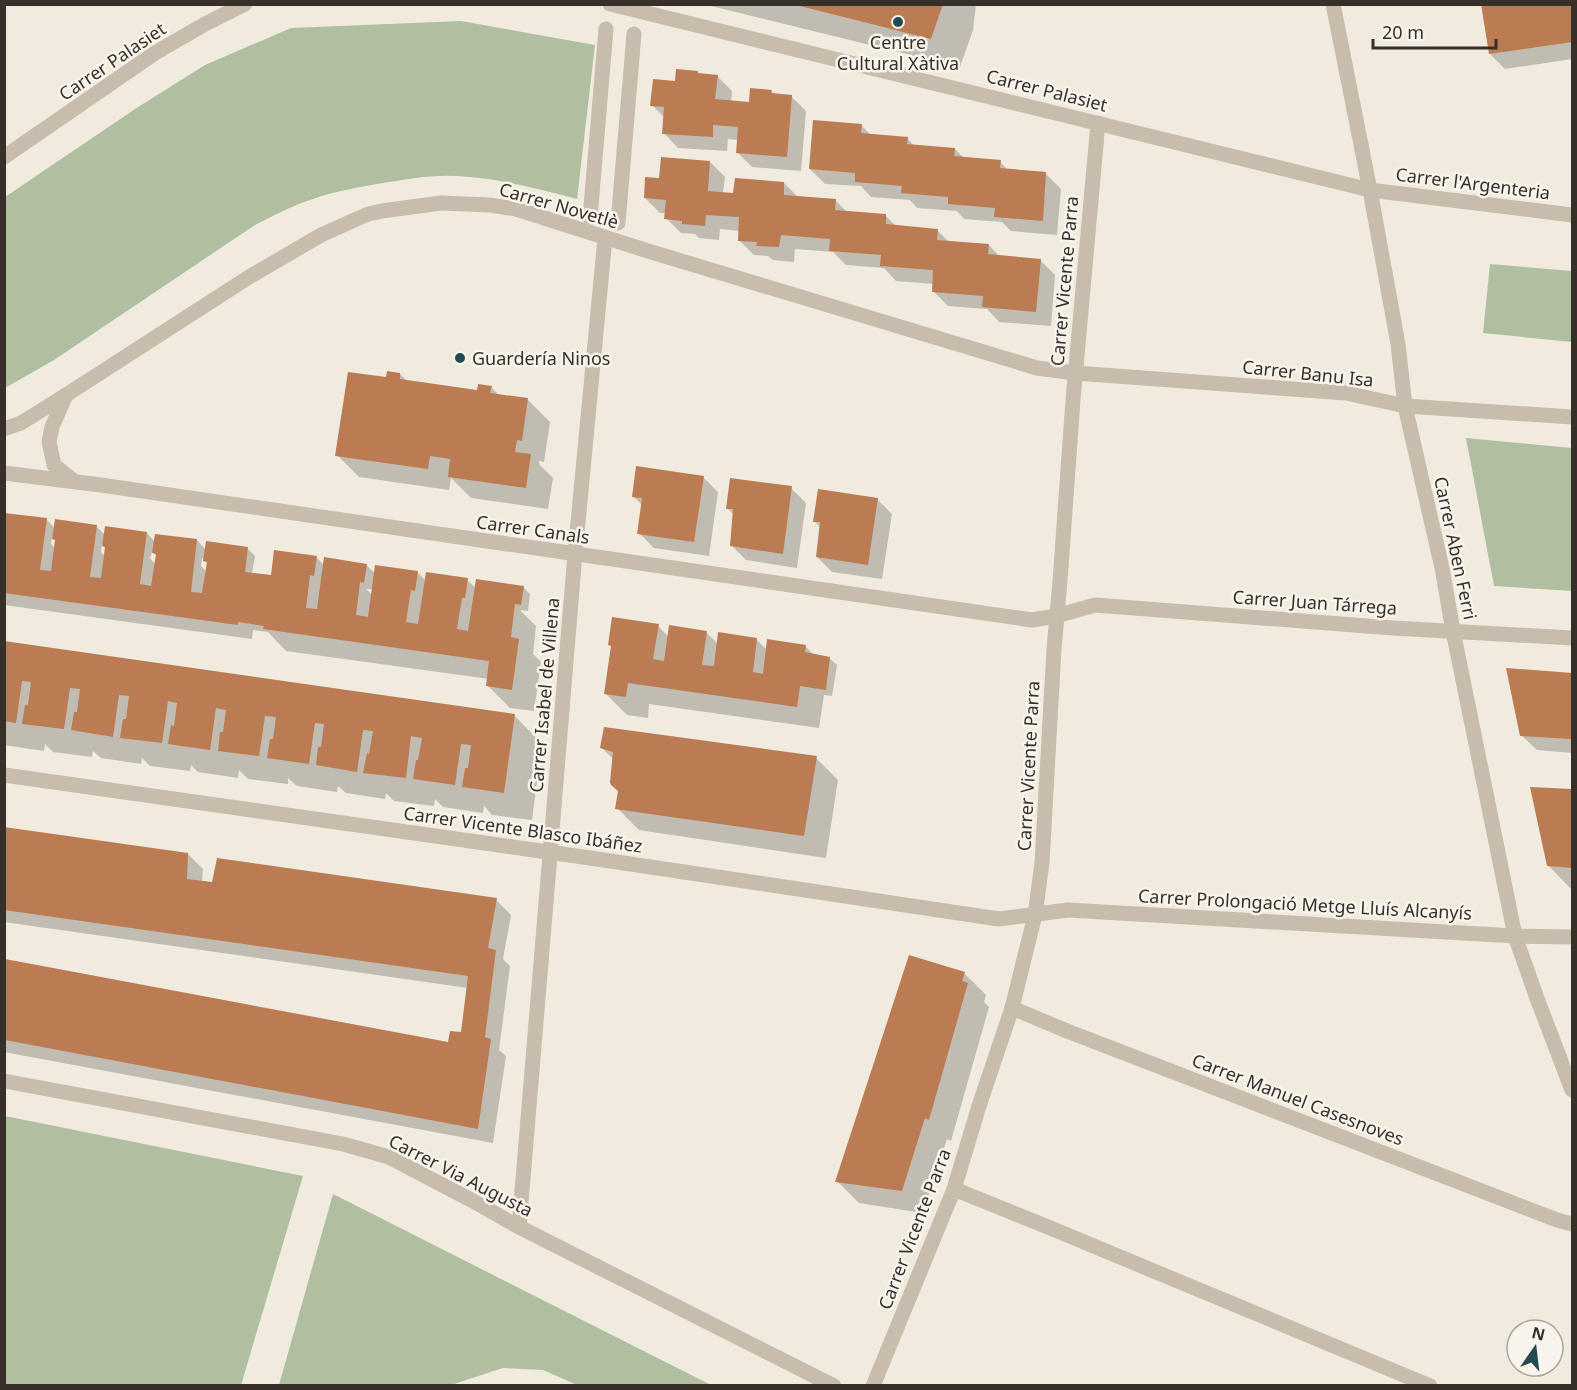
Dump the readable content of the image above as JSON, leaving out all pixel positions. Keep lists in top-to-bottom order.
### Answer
{
  "streets": {
    "street": [
      "Carrer Palasiet",
      "Carrer l'Argenteria",
      "Carrer Novetlè",
      "Carrer Vicente Parra",
      "Carrer Banu Isa",
      "Carrer Canals",
      "Carrer Aben Ferri",
      "Carrer Juan Tárrega",
      "Carrer Isabel de Villena",
      "Carrer Vicente Blasco Ibáñez",
      "Carrer Prolongació Metge Lluís Alcanyís",
      "Carrer Manuel Casesnoves",
      "Carrer Via Augusta"
    ]
  },
  "crossings": [
    ["Carrer Palasiet", "Carrer l'Argenteria"],
    ["Carrer Palasiet", "Carrer Vicente Parra"],
    ["Carrer Palasiet", "Carrer Aben Ferri"],
    ["Carrer l'Argenteria", "Carrer Aben Ferri"],
    ["Carrer Novetlè", "Carrer Vicente Parra"],
    ["Carrer Novetlè", "Carrer Banu Isa"],
    ["Carrer Novetlè", "Carrer Isabel de Villena"],
    ["Carrer Vicente Parra", "Carrer Banu Isa"],
    ["Carrer Vicente Parra", "Carrer Canals"],
    ["Carrer Vicente Parra", "Carrer Juan Tárrega"],
    ["Carrer Vicente Parra", "Carrer Vicente Blasco Ibáñez"],
    ["Carrer Vicente Parra", "Carrer Prolongació Metge Lluís Alcanyís"],
    ["Carrer Vicente Parra", "Carrer Manuel Casesnoves"],
    ["Carrer Banu Isa", "Carrer Aben Ferri"],
    ["Carrer Canals", "Carrer Juan Tárrega"],
    ["Carrer Canals", "Carrer Isabel de Villena"],
    ["Carrer Aben Ferri", "Carrer Juan Tárrega"],
    ["Carrer Aben Ferri", "Carrer Prolongació Metge Lluís Alcanyís"],
    ["Carrer Isabel de Villena", "Carrer Vicente Blasco Ibáñez"],
    ["Carrer Isabel de Villena", "Carrer Via Augusta"],
    ["Carrer Vicente Blasco Ibáñez", "Carrer Prolongació Metge Lluís Alcanyís"]
  ],
  "places": ["Centre Cultural Xàtiva", "Guardería Ninos"],
  "scale_bar": "20 m",
  "north": "top"
}
